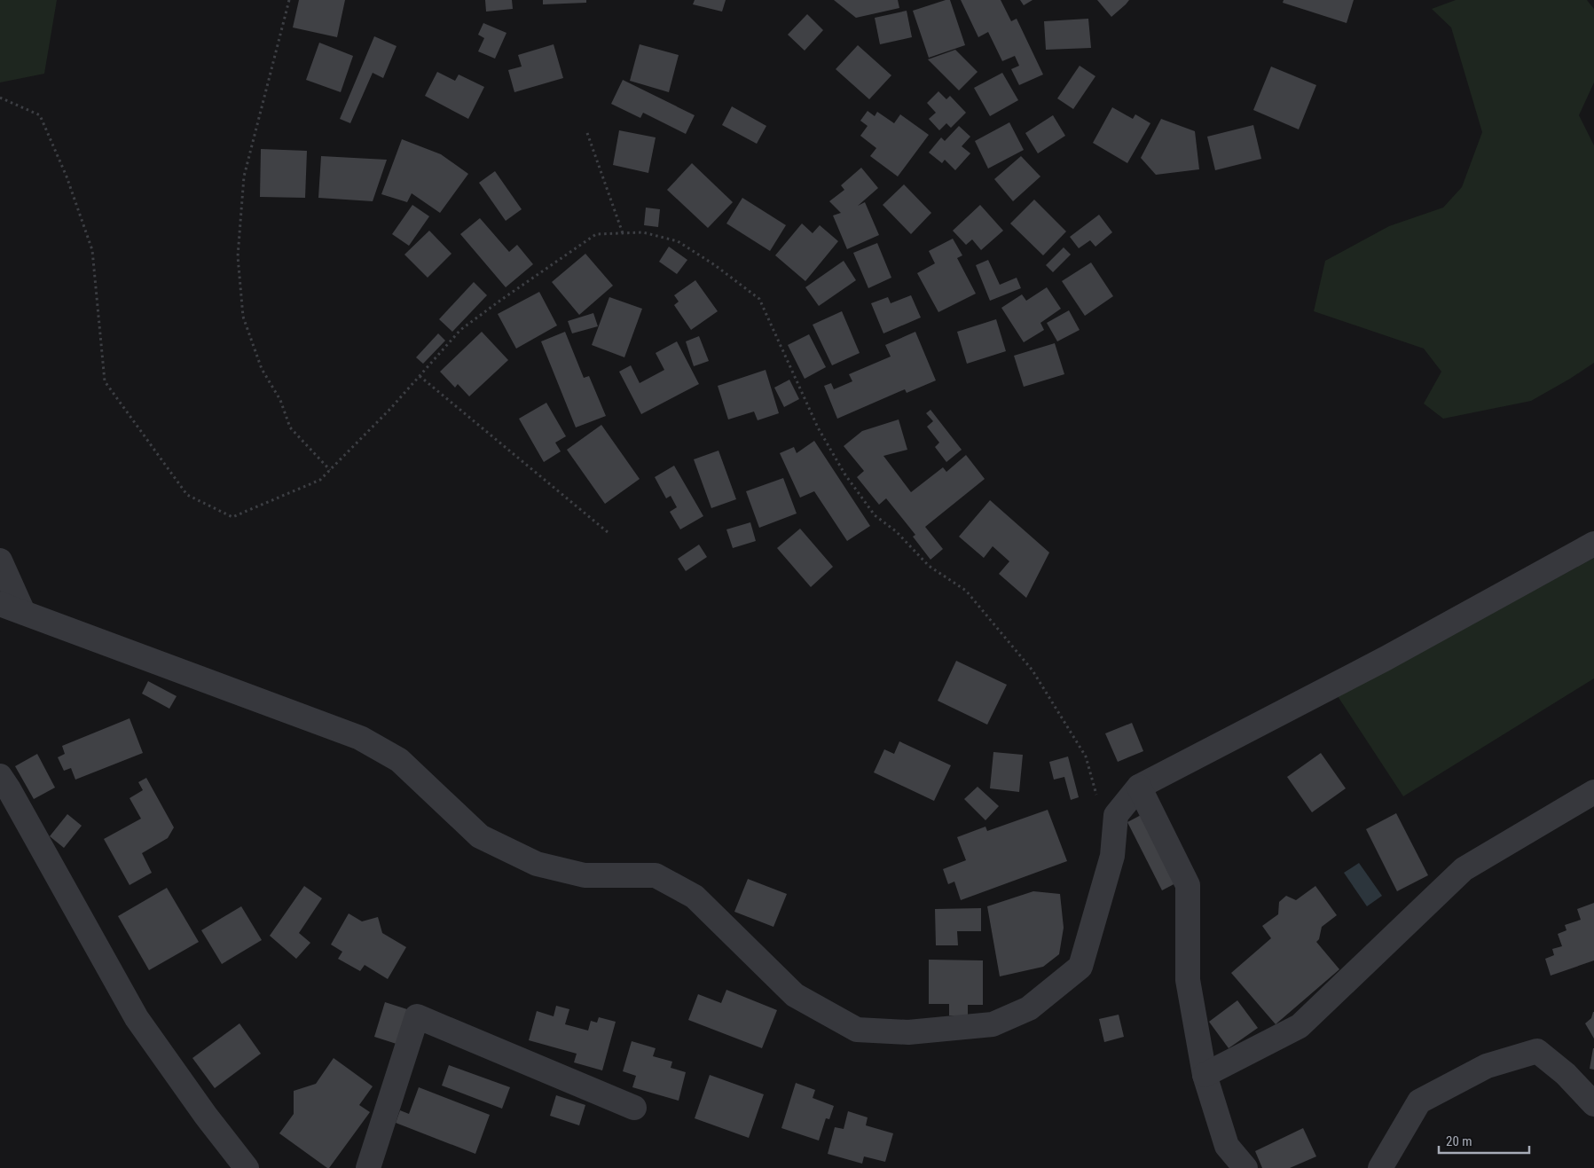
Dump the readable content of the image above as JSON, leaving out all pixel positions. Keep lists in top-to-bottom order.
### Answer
{
  "scale_bar": "20 m"
}
